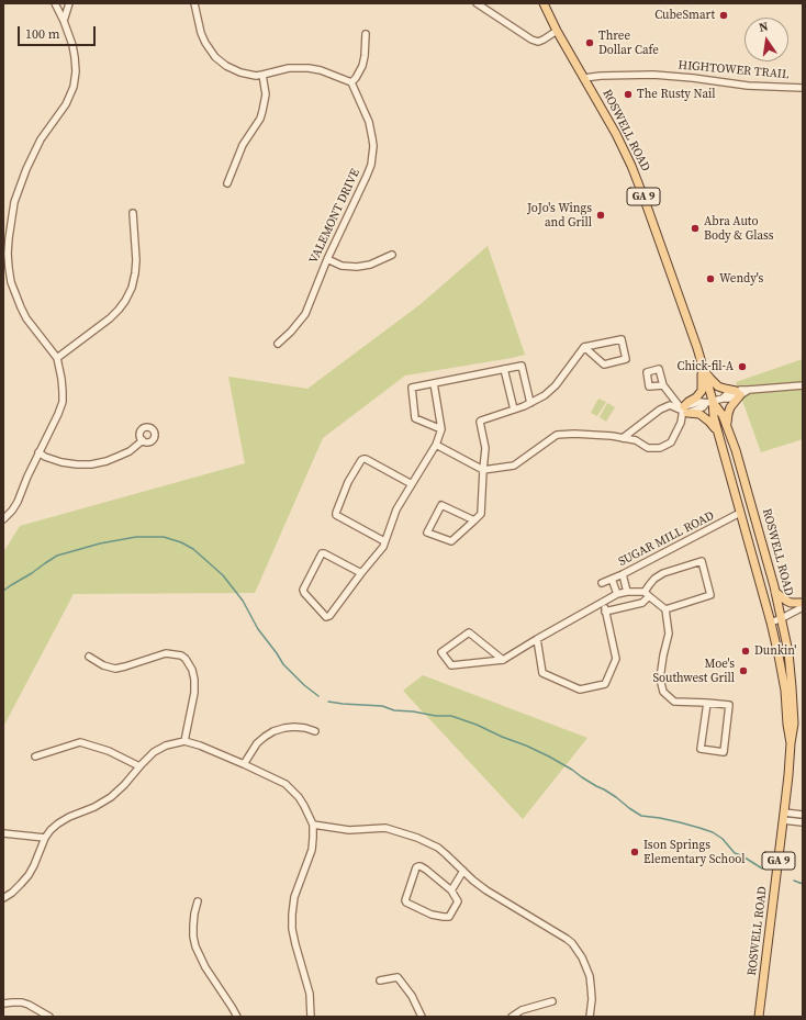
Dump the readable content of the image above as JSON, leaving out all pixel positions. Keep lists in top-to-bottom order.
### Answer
{
  "streets": {
    "main road": ["ROSWELL ROAD", "GA 9"],
    "street": ["HIGHTOWER TRAIL", "VALEMONT DRIVE", "SUGAR MILL ROAD"]
  },
  "crossings": [
    ["HIGHTOWER TRAIL", "ROSWELL ROAD"],
    ["ROSWELL ROAD", "SUGAR MILL ROAD"]
  ],
  "places": [
    "CubeSmart",
    "Three Dollar Cafe",
    "The Rusty Nail",
    "JoJo's Wings and Grill",
    "Abra Auto Body & Glass",
    "Wendy's",
    "Chick-fil-A",
    "Dunkin'",
    "Moe's Southwest Grill",
    "Ison Springs Elementary School"
  ],
  "scale_bar": "100 m",
  "north": "top"
}
